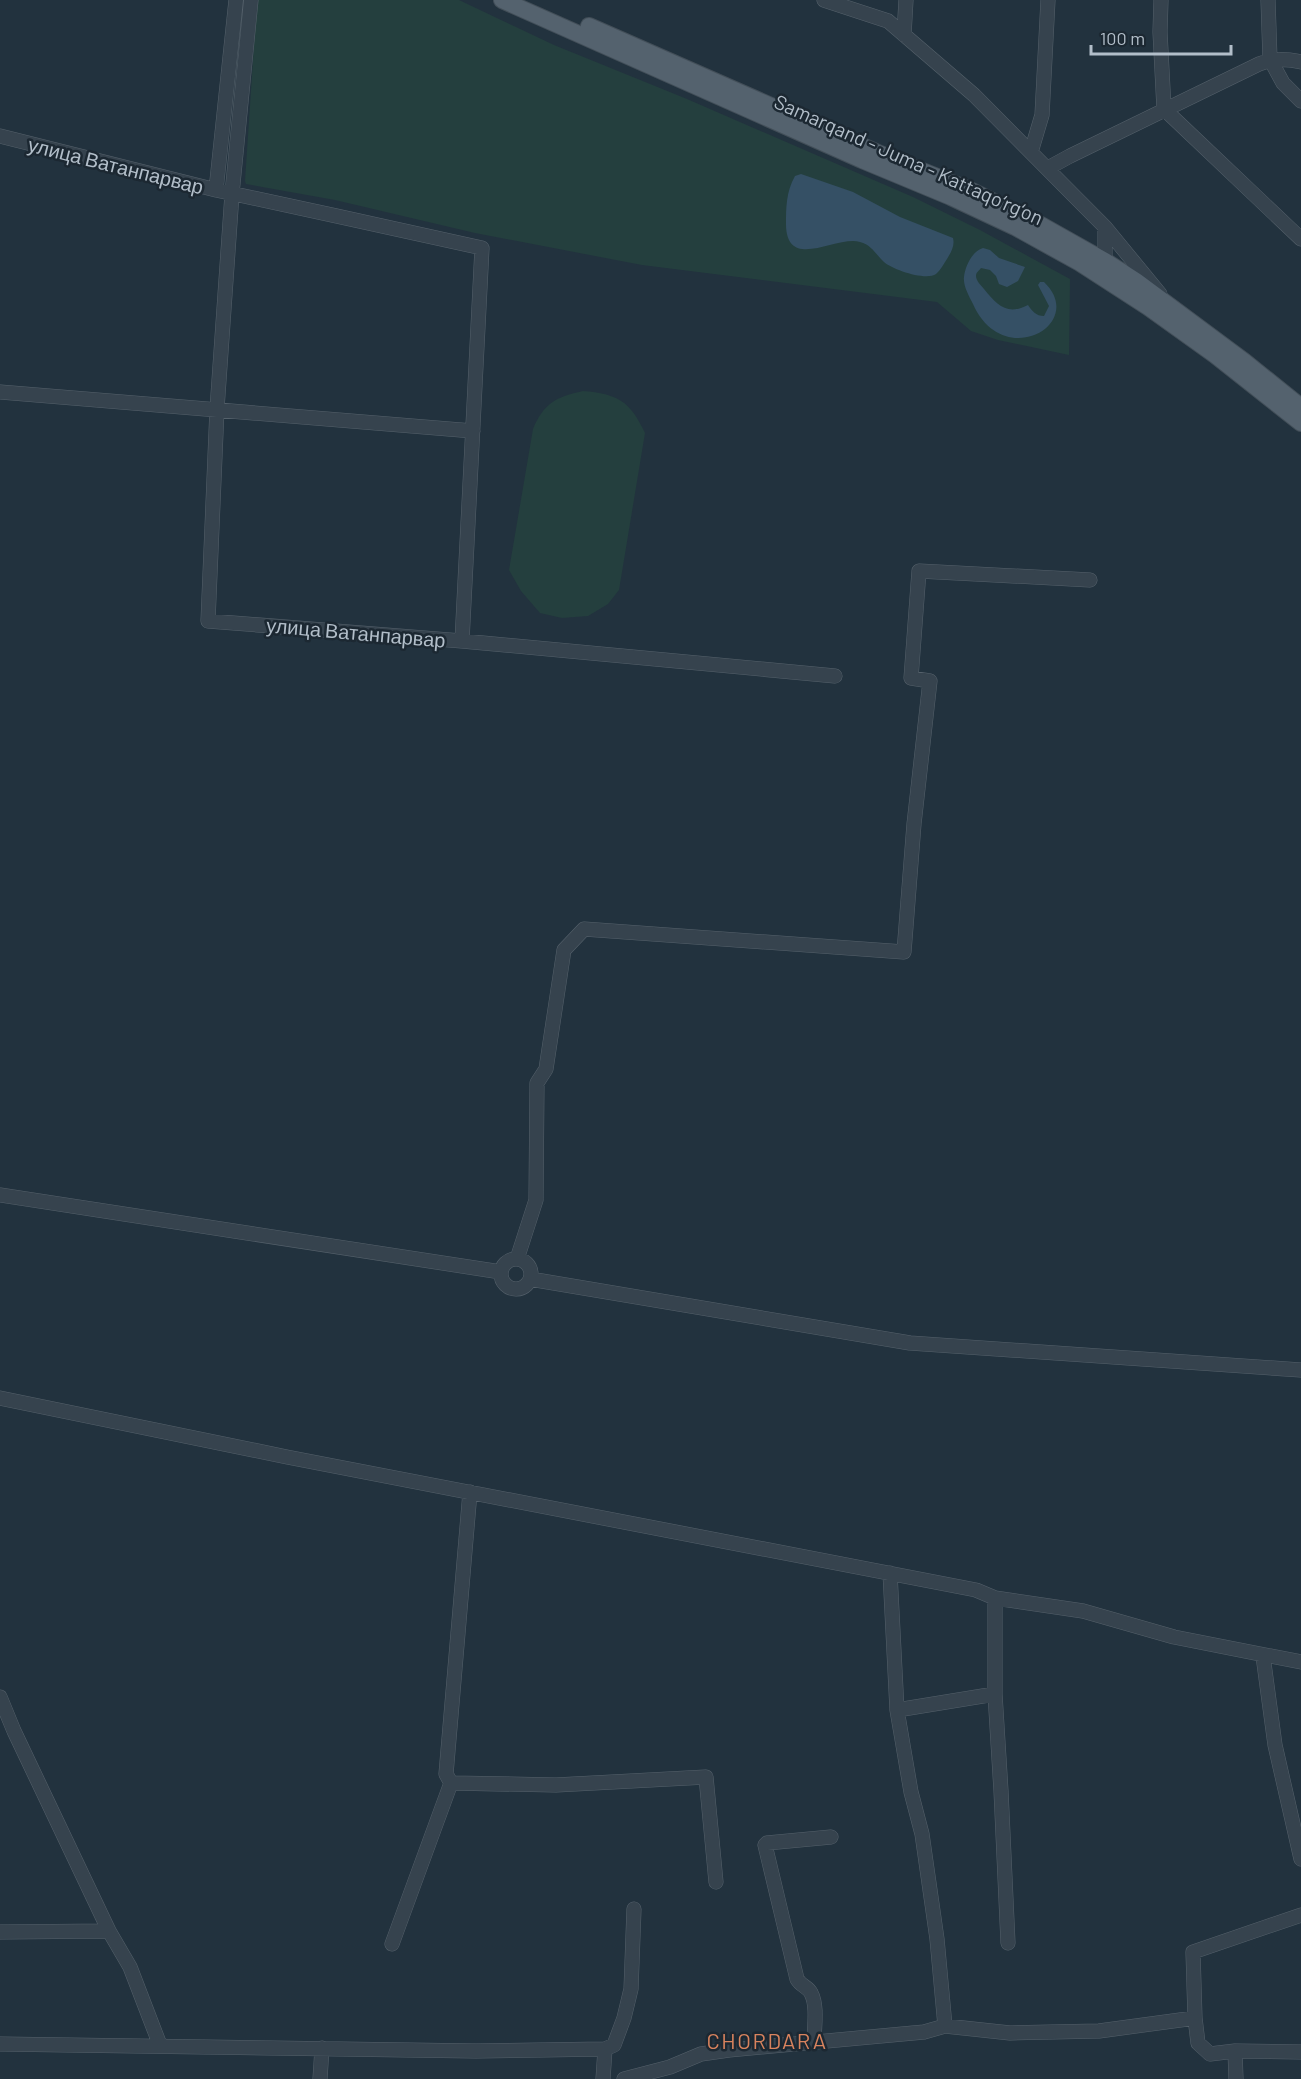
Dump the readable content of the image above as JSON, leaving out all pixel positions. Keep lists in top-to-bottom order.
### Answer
{
  "streets": {
    "main road": ["Samarqand - Juma - Kattaqo‘rg‘on"],
    "street": ["улица Ватанпарвар"]
  },
  "districts": ["CHORDARA"],
  "scale_bar": "100 m"
}
